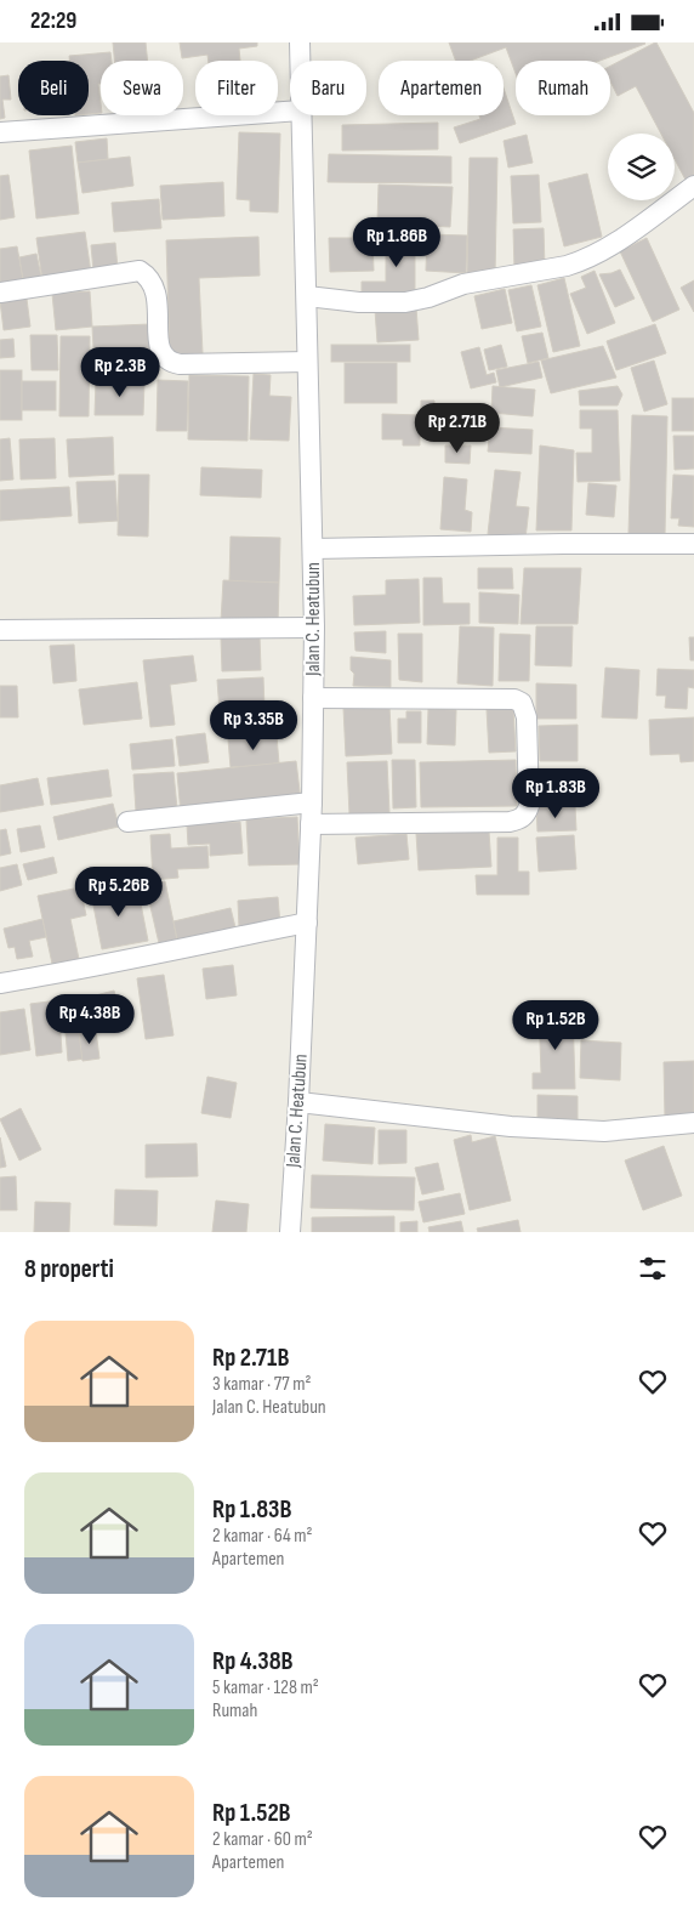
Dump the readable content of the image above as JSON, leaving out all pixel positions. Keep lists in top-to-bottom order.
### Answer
{
  "streets": {
    "street": ["Jalan C. Heatubun"]
  },
  "page": {
    "status": "22:29",
    "chip": [
      "Beli",
      "Sewa",
      "Filter",
      "Baru",
      "Apartemen",
      "Rumah"
    ],
    "price": [
      "Rp 1.86B",
      "Rp 2.3B",
      "Rp 2.71B",
      "Rp 3.35B",
      "Rp 1.83B",
      "Rp 5.26B",
      "Rp 4.38B",
      "Rp 1.52B"
    ],
    "heading": "8 properti",
    "list": [
      {
        "name": "Rp 2.71B",
        "note": "3 kamar · 77 m² · Jalan C. Heatubun"
      },
      {
        "name": "Rp 1.83B",
        "note": "2 kamar · 64 m² · Apartemen"
      },
      {
        "name": "Rp 4.38B",
        "note": "5 kamar · 128 m² · Rumah"
      },
      {
        "name": "Rp 1.52B",
        "note": "2 kamar · 60 m² · Apartemen"
      }
    ]
  }
}
